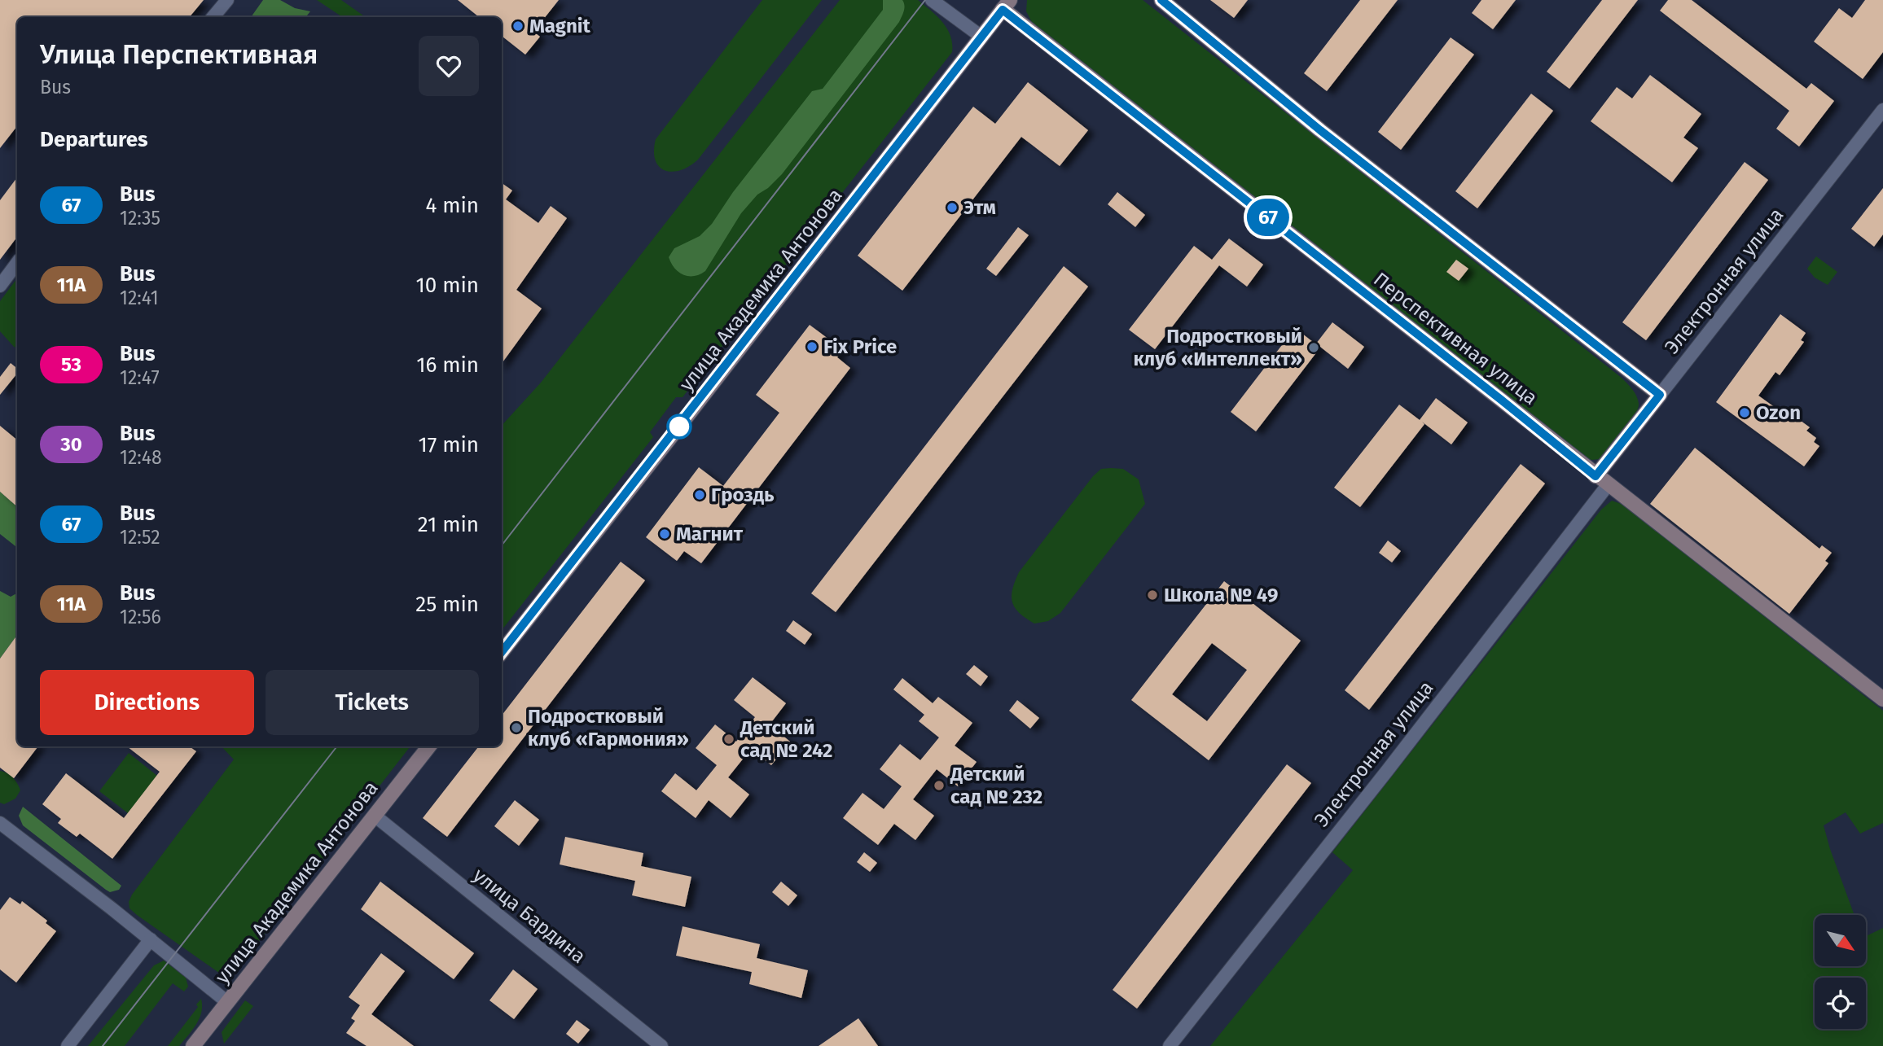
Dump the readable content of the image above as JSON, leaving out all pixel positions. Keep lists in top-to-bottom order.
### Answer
{
  "streets": {
    "street": [
      "Электронная улица",
      "улица Академика Антонова",
      "Перспективная улица",
      "улица Бардина"
    ]
  },
  "crossings": [
    ["Электронная улица", "Перспективная улица"],
    ["улица Академика Антонова", "Перспективная улица"],
    ["улица Академика Антонова", "улица Бардина"]
  ],
  "places": [
    "Magnit",
    "Этм",
    "Fix Price",
    "Подростковый клуб «Интеллект»",
    "Ozon",
    "Гроздь",
    "Магнит",
    "Школа № 49",
    "Подростковый клуб «Гармония»",
    "Детский сад № 242",
    "Детский сад № 232"
  ],
  "lines": ["bus line 67"],
  "north": "bottom right",
  "page": {
    "on_map": "67",
    "heading": [
      ["Улица Перспективная", "Bus"],
      "Departures"
    ],
    "list": [
      {
        "mark": "67",
        "name": "Bus",
        "note": "12:35",
        "value": "4 min"
      },
      {
        "mark": "11А",
        "name": "Bus",
        "note": "12:41",
        "value": "10 min"
      },
      {
        "mark": "53",
        "name": "Bus",
        "note": "12:47",
        "value": "16 min"
      },
      {
        "mark": "30",
        "name": "Bus",
        "note": "12:48",
        "value": "17 min"
      },
      {
        "mark": "67",
        "name": "Bus",
        "note": "12:52",
        "value": "21 min"
      },
      {
        "mark": "11А",
        "name": "Bus",
        "note": "12:56",
        "value": "25 min"
      }
    ],
    "buttons": ["Directions", "Tickets"]
  }
}
